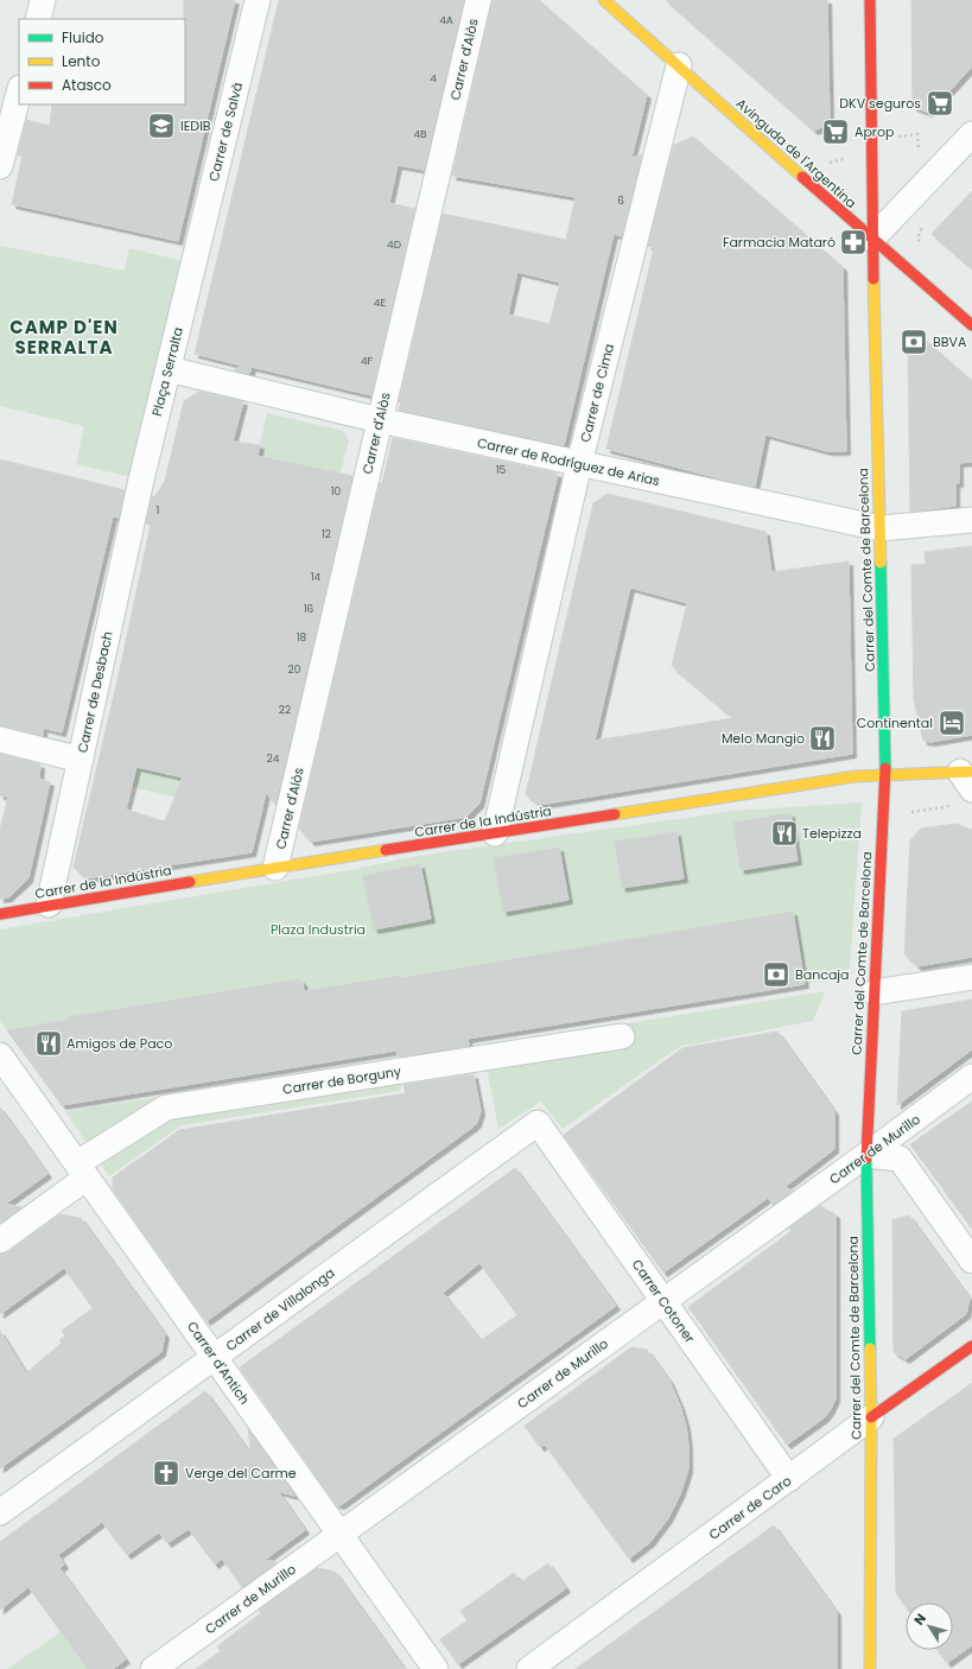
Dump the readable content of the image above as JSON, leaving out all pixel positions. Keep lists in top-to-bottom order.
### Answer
{
  "streets": {
    "street": [
      "Carrer d'Alòs",
      "Carrer de Salvà",
      "Avinguda de l'Argentina",
      "Plaça Serralta",
      "Carrer de Cima",
      "Carrer de Rodríguez de Arias",
      "Carrer del Comte de Barcelona",
      "Carrer de Desbach",
      "Carrer de la Indústria",
      "Carrer de Borguny",
      "Carrer de Murillo",
      "Carrer Cotoner",
      "Carrer de Villalonga",
      "Carrer d'Antich",
      "Carrer de Caro"
    ]
  },
  "crossings": [
    ["Carrer d'Alòs", "Carrer de Rodríguez de Arias"],
    ["Carrer d'Alòs", "Carrer de la Indústria"],
    ["Carrer de Salvà", "Plaça Serralta"],
    ["Avinguda de l'Argentina", "Carrer de Cima"],
    ["Avinguda de l'Argentina", "Carrer del Comte de Barcelona"],
    ["Plaça Serralta", "Carrer de Rodríguez de Arias"],
    ["Plaça Serralta", "Carrer de Desbach"],
    ["Carrer de Cima", "Carrer de Rodríguez de Arias"],
    ["Carrer de Cima", "Carrer de la Indústria"],
    ["Carrer de Rodríguez de Arias", "Carrer del Comte de Barcelona"],
    ["Carrer del Comte de Barcelona", "Carrer de la Indústria"],
    ["Carrer del Comte de Barcelona", "Carrer de Murillo"],
    ["Carrer del Comte de Barcelona", "Carrer de Caro"],
    ["Carrer de Desbach", "Carrer de la Indústria"],
    ["Carrer de Borguny", "Carrer d'Antich"],
    ["Carrer de Murillo", "Carrer Cotoner"],
    ["Carrer de Murillo", "Carrer d'Antich"],
    ["Carrer Cotoner", "Carrer de Villalonga"],
    ["Carrer Cotoner", "Carrer de Caro"],
    ["Carrer de Villalonga", "Carrer d'Antich"]
  ],
  "districts": ["CAMP D'EN SERRALTA"],
  "parks": ["Plaza Industria"],
  "places": {
    "supermarket": ["DKV seguros", "Aprop"],
    "school or university": ["IEDIB"],
    "pharmacy": ["Farmacia Mataró"],
    "bank": ["BBVA", "Bancaja"],
    "hotel": ["Continental"],
    "restaurant": ["Melo Mangio", "Telepizza", "Amigos de Paco"],
    "church": ["Verge del Carme"]
  },
  "house_numbers": [
    "4A",
    "4",
    "4B",
    "6",
    "4D",
    "4E",
    "4F",
    "15",
    "10",
    "1",
    "12",
    "14",
    "16",
    "18",
    "20",
    "22",
    "24"
  ],
  "legend": ["Fluido", "Lento", "Atasco"],
  "north": "top left"
}
